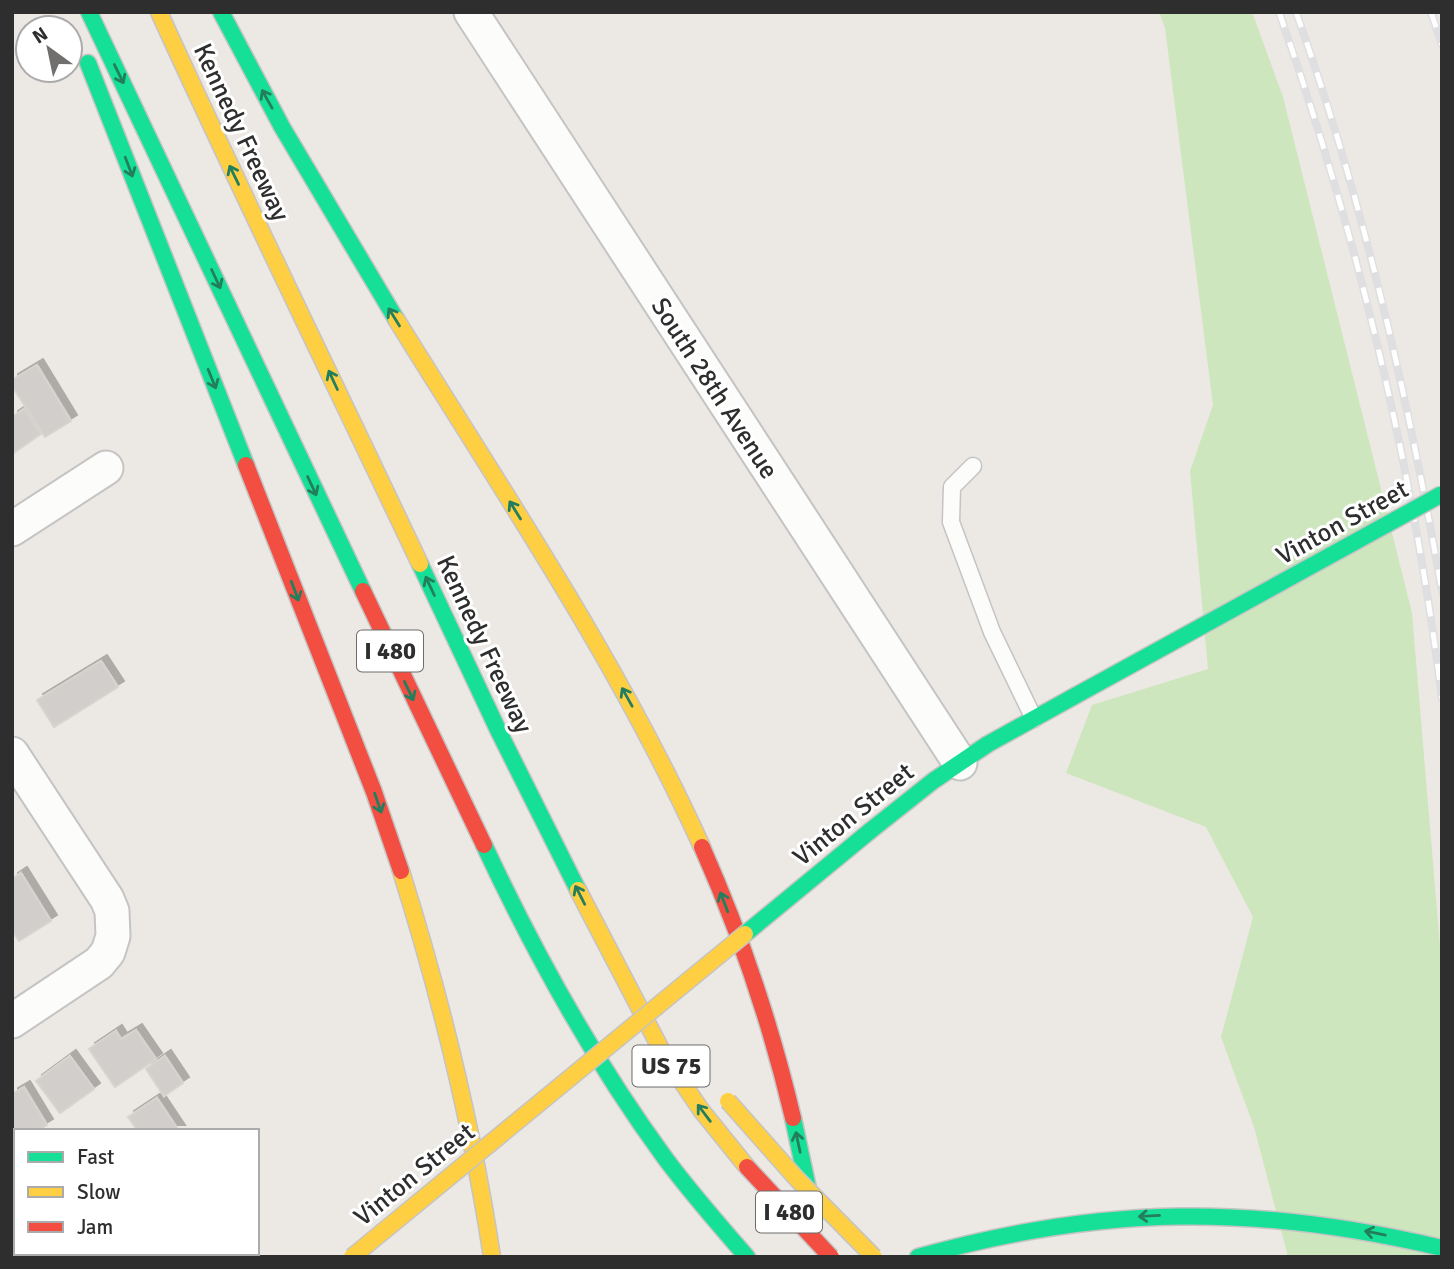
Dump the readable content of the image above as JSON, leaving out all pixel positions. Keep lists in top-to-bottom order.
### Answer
{
  "streets": {
    "main road": [
      "Kennedy Freeway",
      "Vinton Street",
      "I 480",
      "US 75"
    ],
    "street": ["South 28th Avenue"]
  },
  "crossings": [
    ["South 28th Avenue", "Vinton Street"]
  ],
  "legend": ["Fast", "Slow", "Jam"],
  "north": "top left"
}
